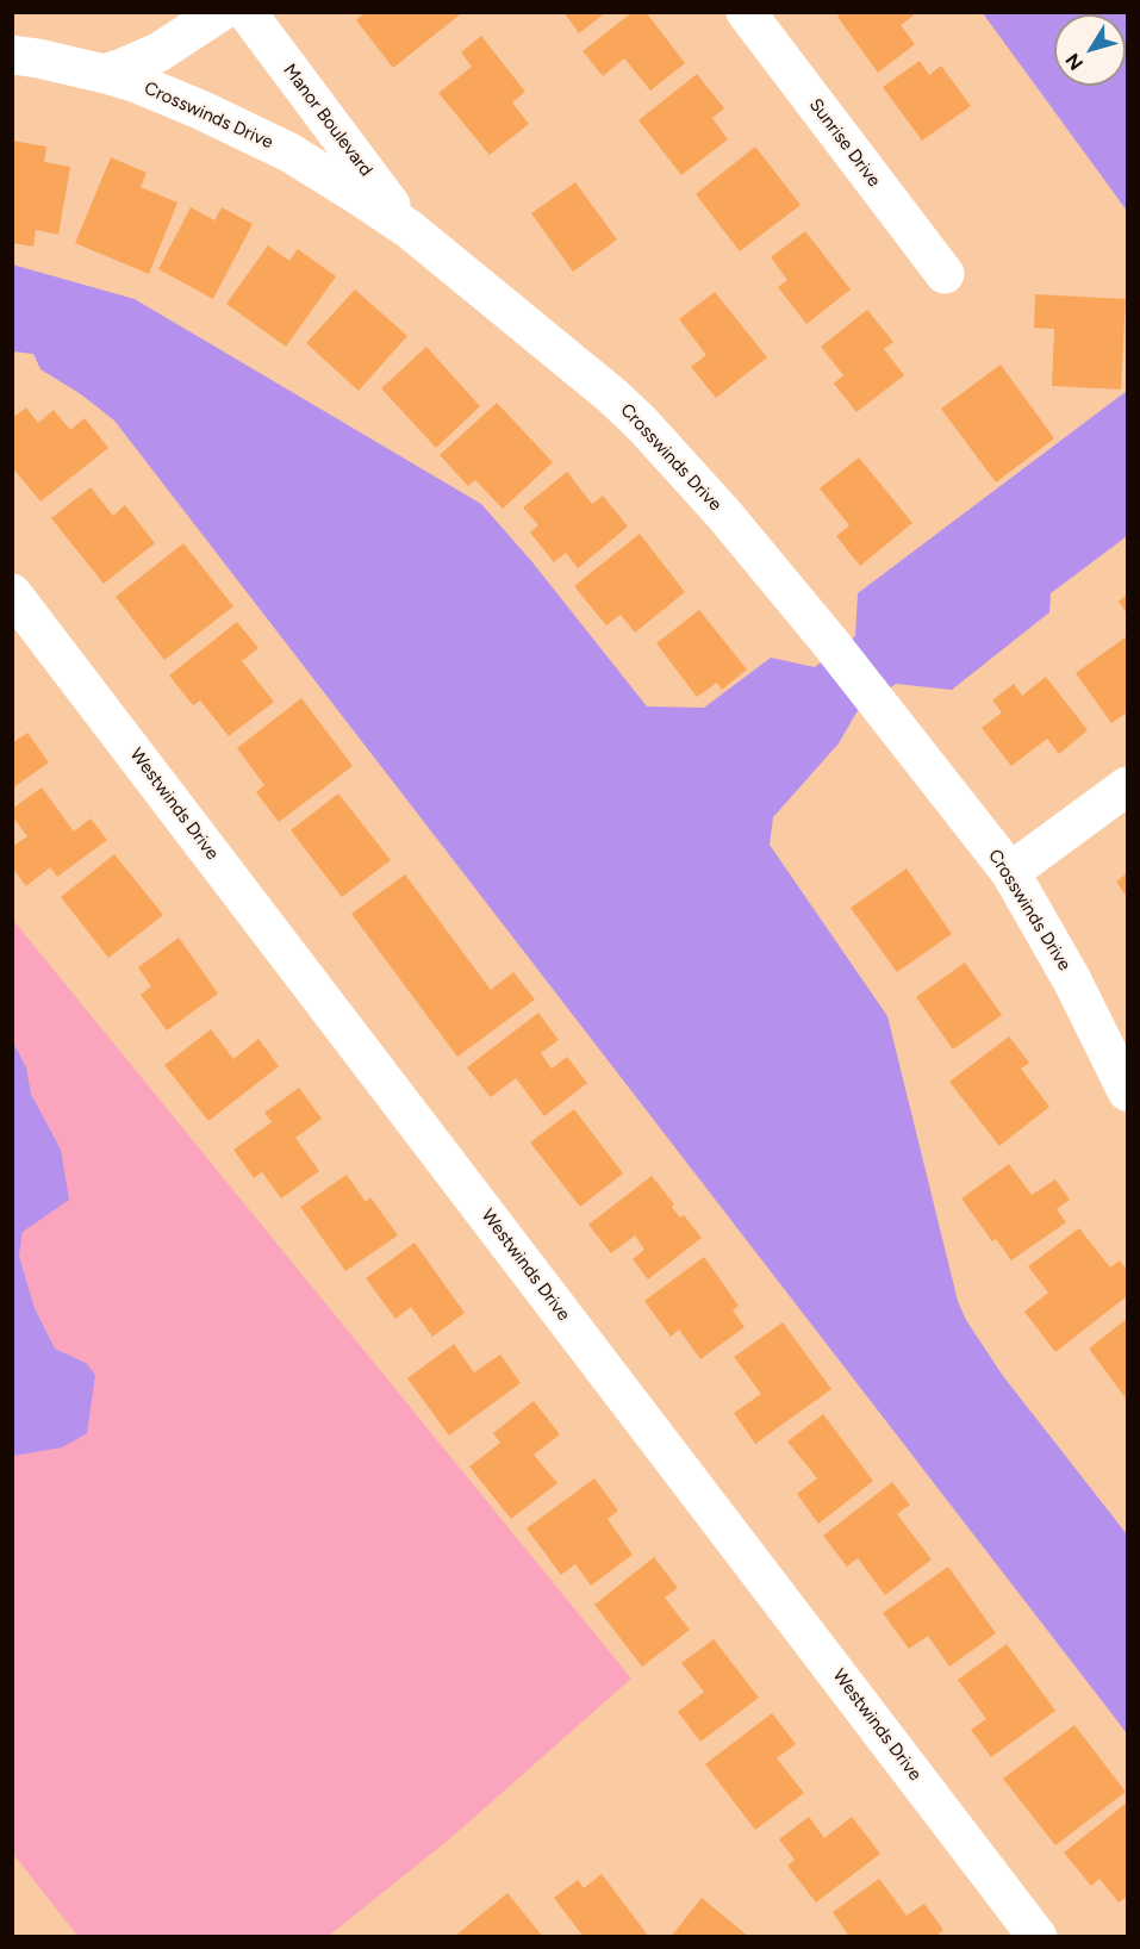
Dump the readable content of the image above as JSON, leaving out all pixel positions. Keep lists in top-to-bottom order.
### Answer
{
  "streets": {
    "street": [
      "Crosswinds Drive",
      "Manor Boulevard",
      "Sunrise Drive",
      "Westwinds Drive"
    ]
  },
  "crossings": [
    ["Crosswinds Drive", "Manor Boulevard"]
  ],
  "north": "bottom left"
}
